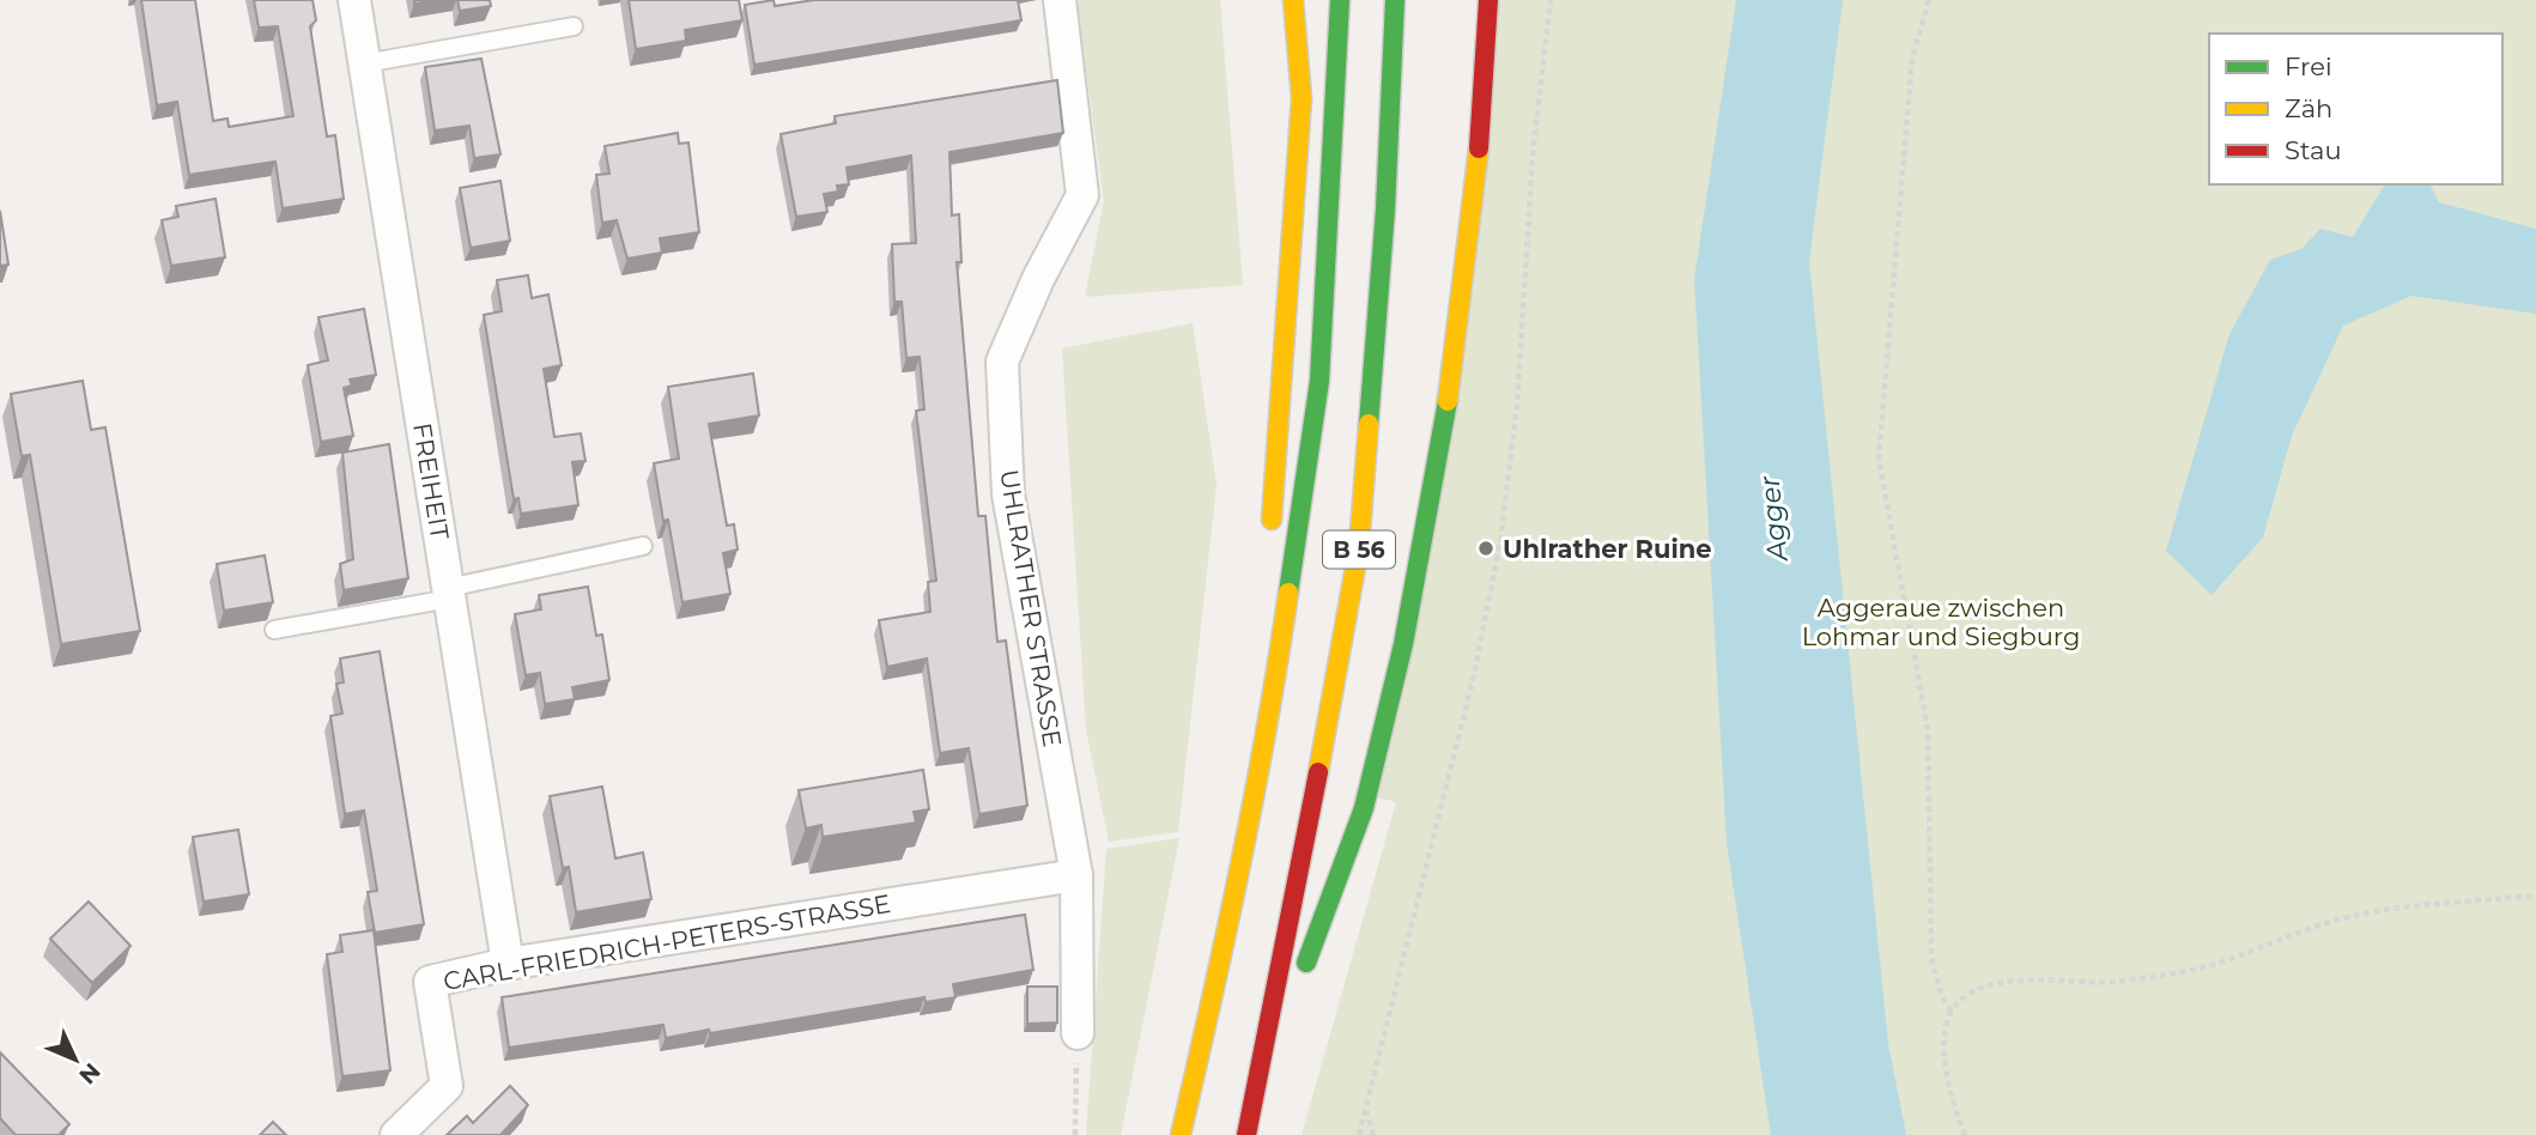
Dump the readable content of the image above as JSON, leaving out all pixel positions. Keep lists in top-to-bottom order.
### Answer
{
  "streets": {
    "highway": ["B 56"],
    "street": ["FREIHEIT", "UHLRATHER STRASSE", "CARL-FRIEDRICH-PETERS-STRASSE"]
  },
  "crossings": [
    ["FREIHEIT", "CARL-FRIEDRICH-PETERS-STRASSE"],
    ["UHLRATHER STRASSE", "CARL-FRIEDRICH-PETERS-STRASSE"]
  ],
  "water": ["Agger"],
  "parks": ["Aggeraue zwischen Lohmar und Siegburg"],
  "places": ["Uhlrather Ruine"],
  "legend": ["Frei", "Zäh", "Stau"],
  "north": "bottom right"
}
